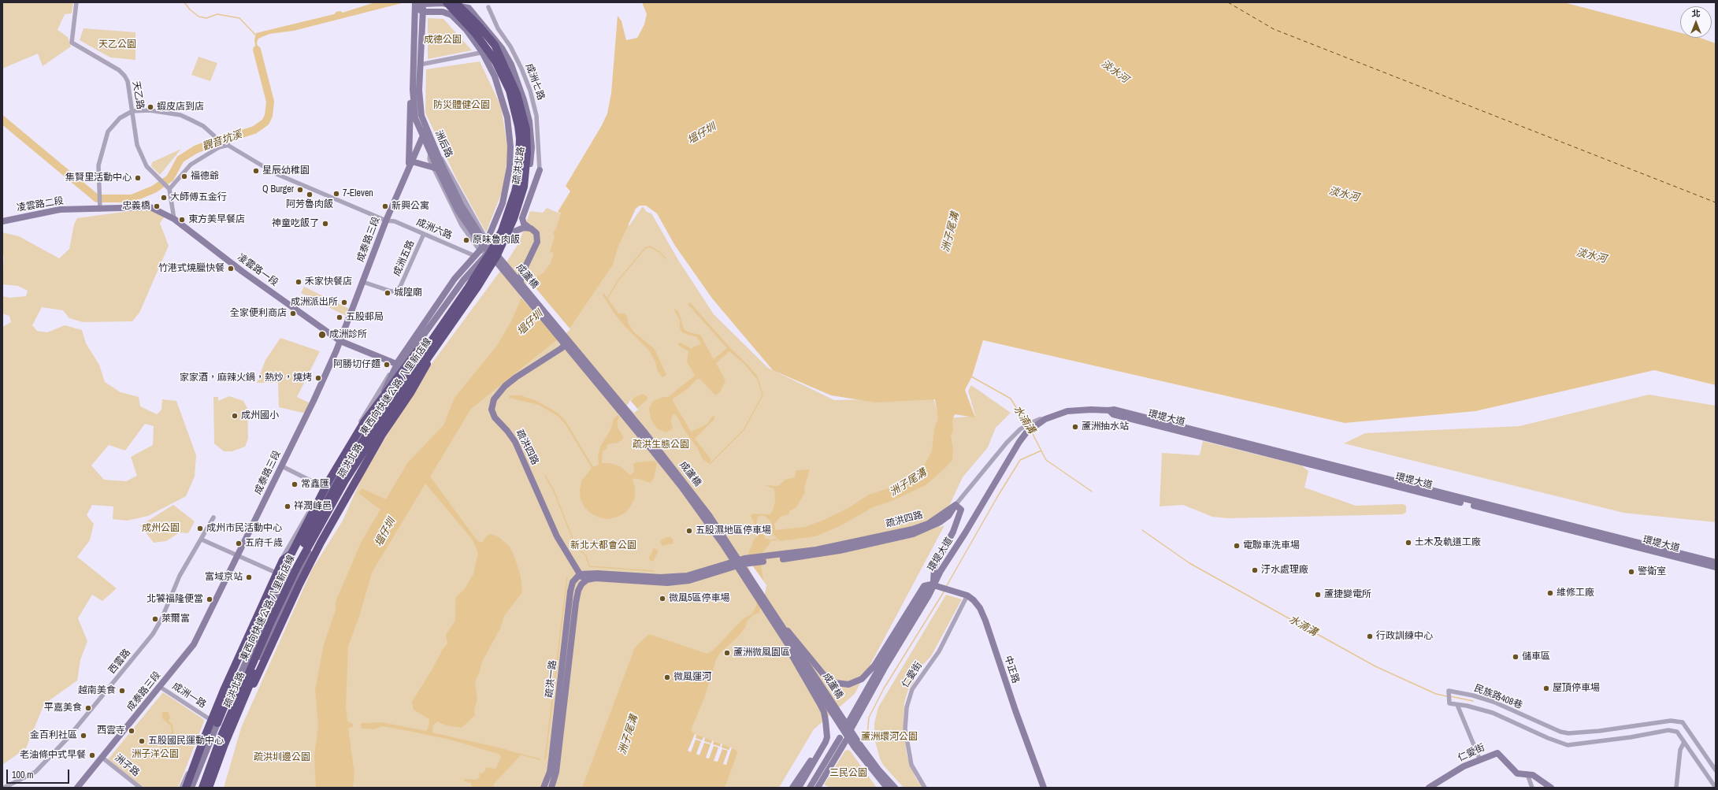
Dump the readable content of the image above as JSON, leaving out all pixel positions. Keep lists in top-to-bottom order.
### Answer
{
  "streets": {
    "highway": ["東西向快速公路 八里新店線"],
    "street": [
      "成洲七路",
      "天乙路",
      "洲后路",
      "疏洪北路",
      "凌雲路二段",
      "成洲六路",
      "成泰路三段",
      "成洲五路",
      "凌雲路一段",
      "成蘆橋",
      "環堤大道",
      "疏洪四路",
      "西雲路",
      "中正路",
      "仁愛街",
      "疏洪一路",
      "成洲一路",
      "民族路408巷",
      "洲子路"
    ]
  },
  "crossings": [
    ["天乙路", "成洲六路"],
    ["洲后路", "成泰路三段"],
    ["洲后路", "成蘆橋"],
    ["疏洪北路", "成洲六路"],
    ["疏洪北路", "凌雲路一段"],
    ["疏洪北路", "成洲一路"],
    ["凌雲路二段", "凌雲路一段"],
    ["成洲六路", "成泰路三段"],
    ["成洲六路", "成洲五路"],
    ["成泰路三段", "成洲五路"],
    ["成泰路三段", "凌雲路一段"],
    ["成泰路三段", "成洲一路"],
    ["成泰路三段", "洲子路"],
    ["環堤大道", "中正路"],
    ["疏洪四路", "疏洪一路"],
    ["中正路", "仁愛街"]
  ],
  "water": [
    "淡水河",
    "塭仔圳",
    "觀音坑溪",
    "洲子尾溝",
    "水湳溝"
  ],
  "parks": [
    "成德公園",
    "天乙公園",
    "防災體健公園",
    "疏洪生態公園",
    "成州公園",
    "新北大都會公園",
    "蘆洲環河公園",
    "洲子洋公園",
    "疏洪圳邊公園",
    "三民公園"
  ],
  "places": [
    "蝦皮店到店",
    "星辰幼稚園",
    "福德爺",
    "集賢里活動中心",
    "Q Burger",
    "7-Eleven",
    "阿芳魯肉飯",
    "大師傅五金行",
    "忠義橋",
    "新興公寓",
    "東方美早餐店",
    "神童吃飯了",
    "原味魯肉飯",
    "竹港式燒臘快餐",
    "禾家快餐店",
    "城隍廟",
    "成洲派出所",
    "全家便利商店",
    "五股郵局",
    "成洲診所",
    "阿勝切仔麵",
    "家家酒，麻辣火鍋，熱炒，燒烤",
    "成州國小",
    "蘆洲抽水站",
    "常鑫匯",
    "祥潤峰邑",
    "成州市民活動中心",
    "五股濕地區停車場",
    "土木及軌道工廠",
    "五府千歲",
    "電聯車洗車場",
    "汙水處理廠",
    "警衛室",
    "富域京站",
    "維修工廠",
    "蘆捷變電所",
    "微風5區停車場",
    "北饕福隆便當",
    "萊爾富",
    "行政訓練中心",
    "蘆洲微風園區",
    "儲車區",
    "微風運河",
    "屋頂停車場",
    "越南美食",
    "平嘉美食",
    "西雲寺",
    "金百利社區",
    "五股國民運動中心",
    "老油條中式早餐"
  ],
  "scale_bar": "100 m",
  "north": "top"
}
